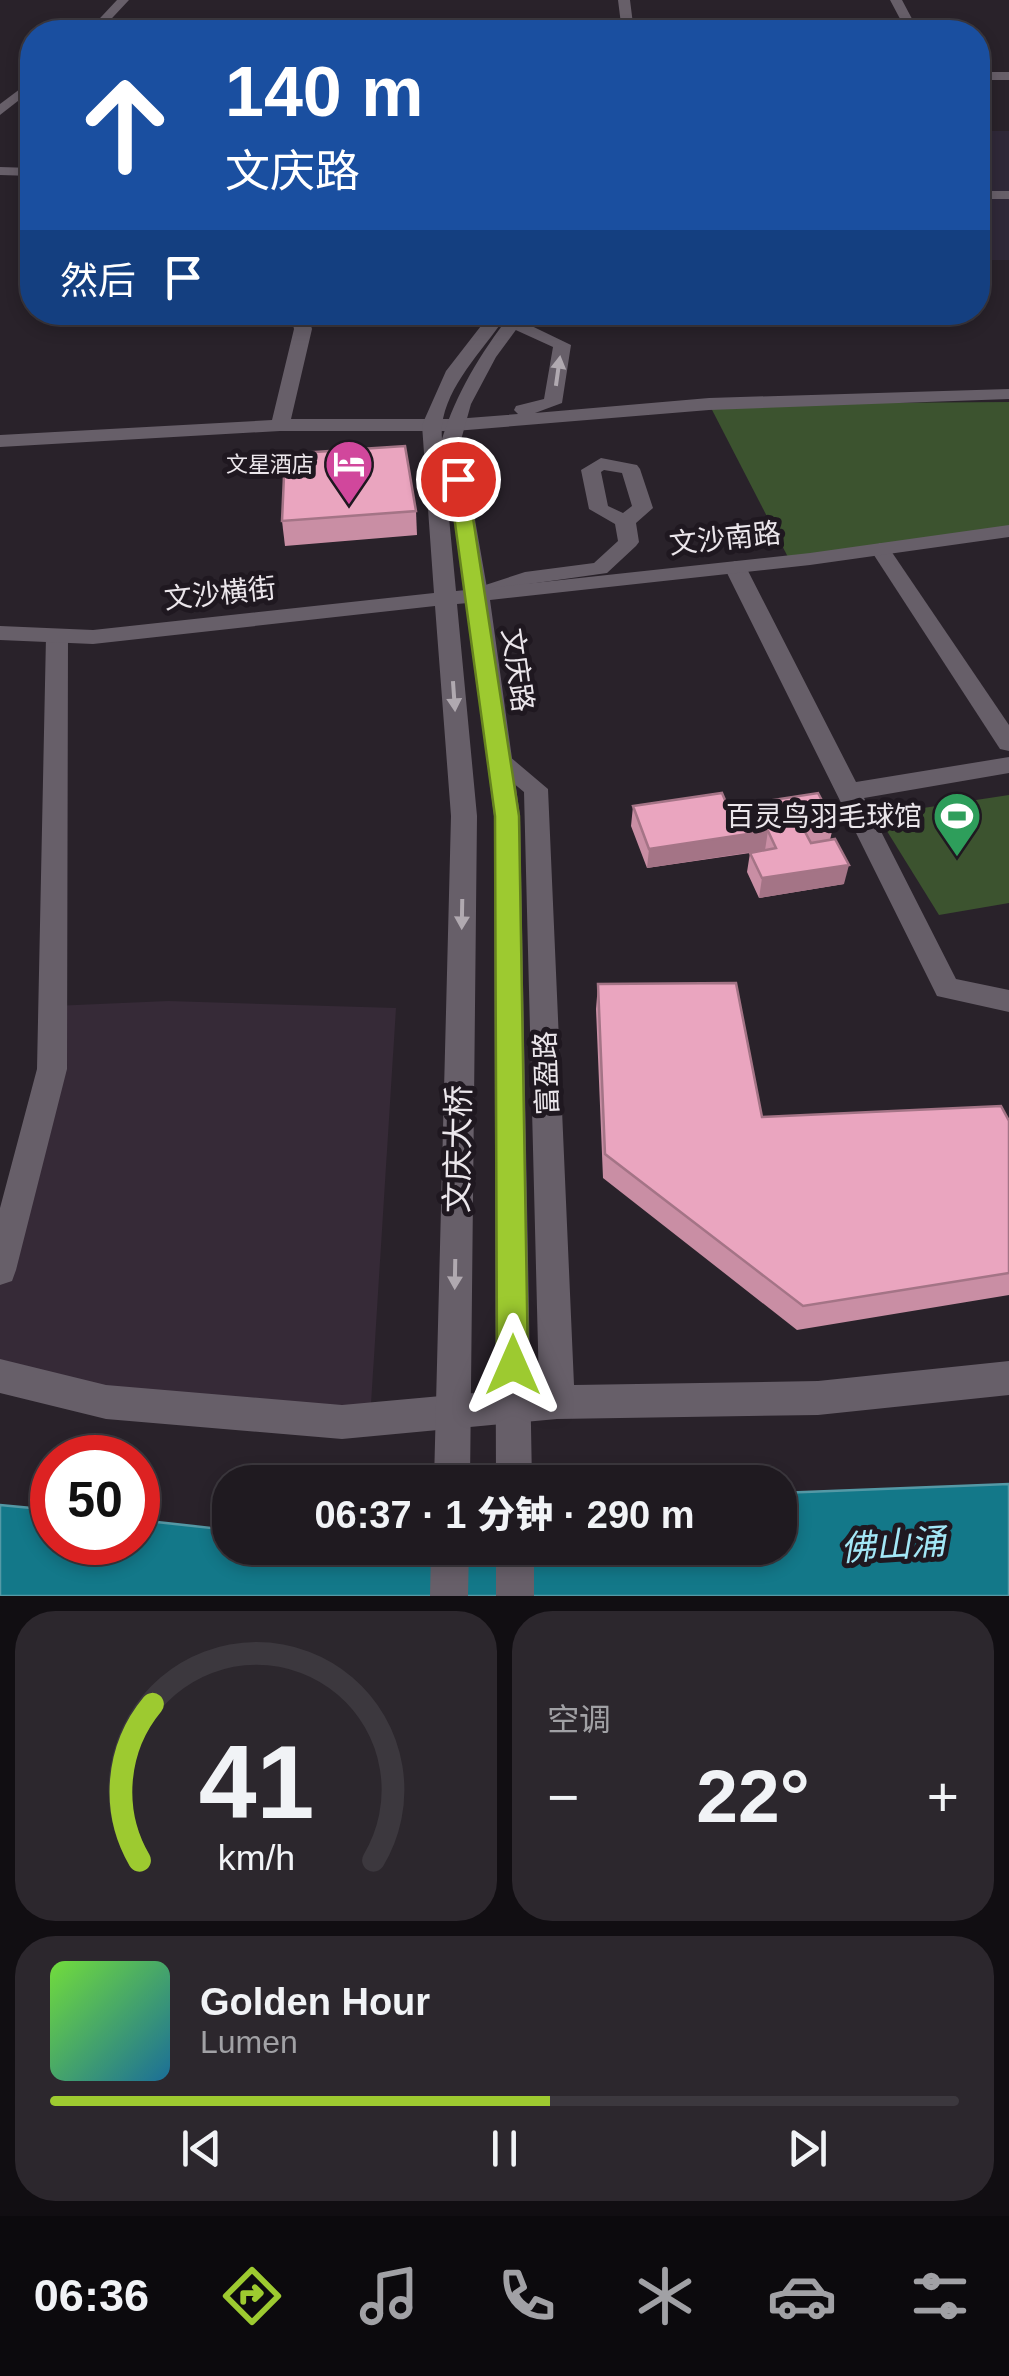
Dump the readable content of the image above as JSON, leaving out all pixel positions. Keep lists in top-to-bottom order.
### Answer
{
  "streets": {
    "street": [
      "文沙南路",
      "文沙横街",
      "文庆路",
      "富盈路",
      "文庆大桥"
    ]
  },
  "crossings": [
    ["文沙南路", "文沙横街"],
    ["文沙南路", "文庆路"],
    ["文沙南路", "文庆大桥"],
    ["文沙横街", "文庆大桥"],
    ["文庆路", "富盈路"],
    ["文庆路", "文庆大桥"]
  ],
  "water": ["佛山涌"],
  "places": {
    "hotel": ["文星酒店"],
    "sports": ["百灵鸟羽毛球馆"]
  },
  "page": {
    "turn": ["140 m", "文庆路"],
    "then": "然后",
    "limit": "50",
    "trip": "06:37 · 1 分钟 · 290 m",
    "tile": "空调",
    "heat": ["−", "22°", "+"],
    "song": ["Golden Hour", "Lumen"],
    "tabs": "06:36",
    "gauge": ["41", "km/h"]
  }
}
